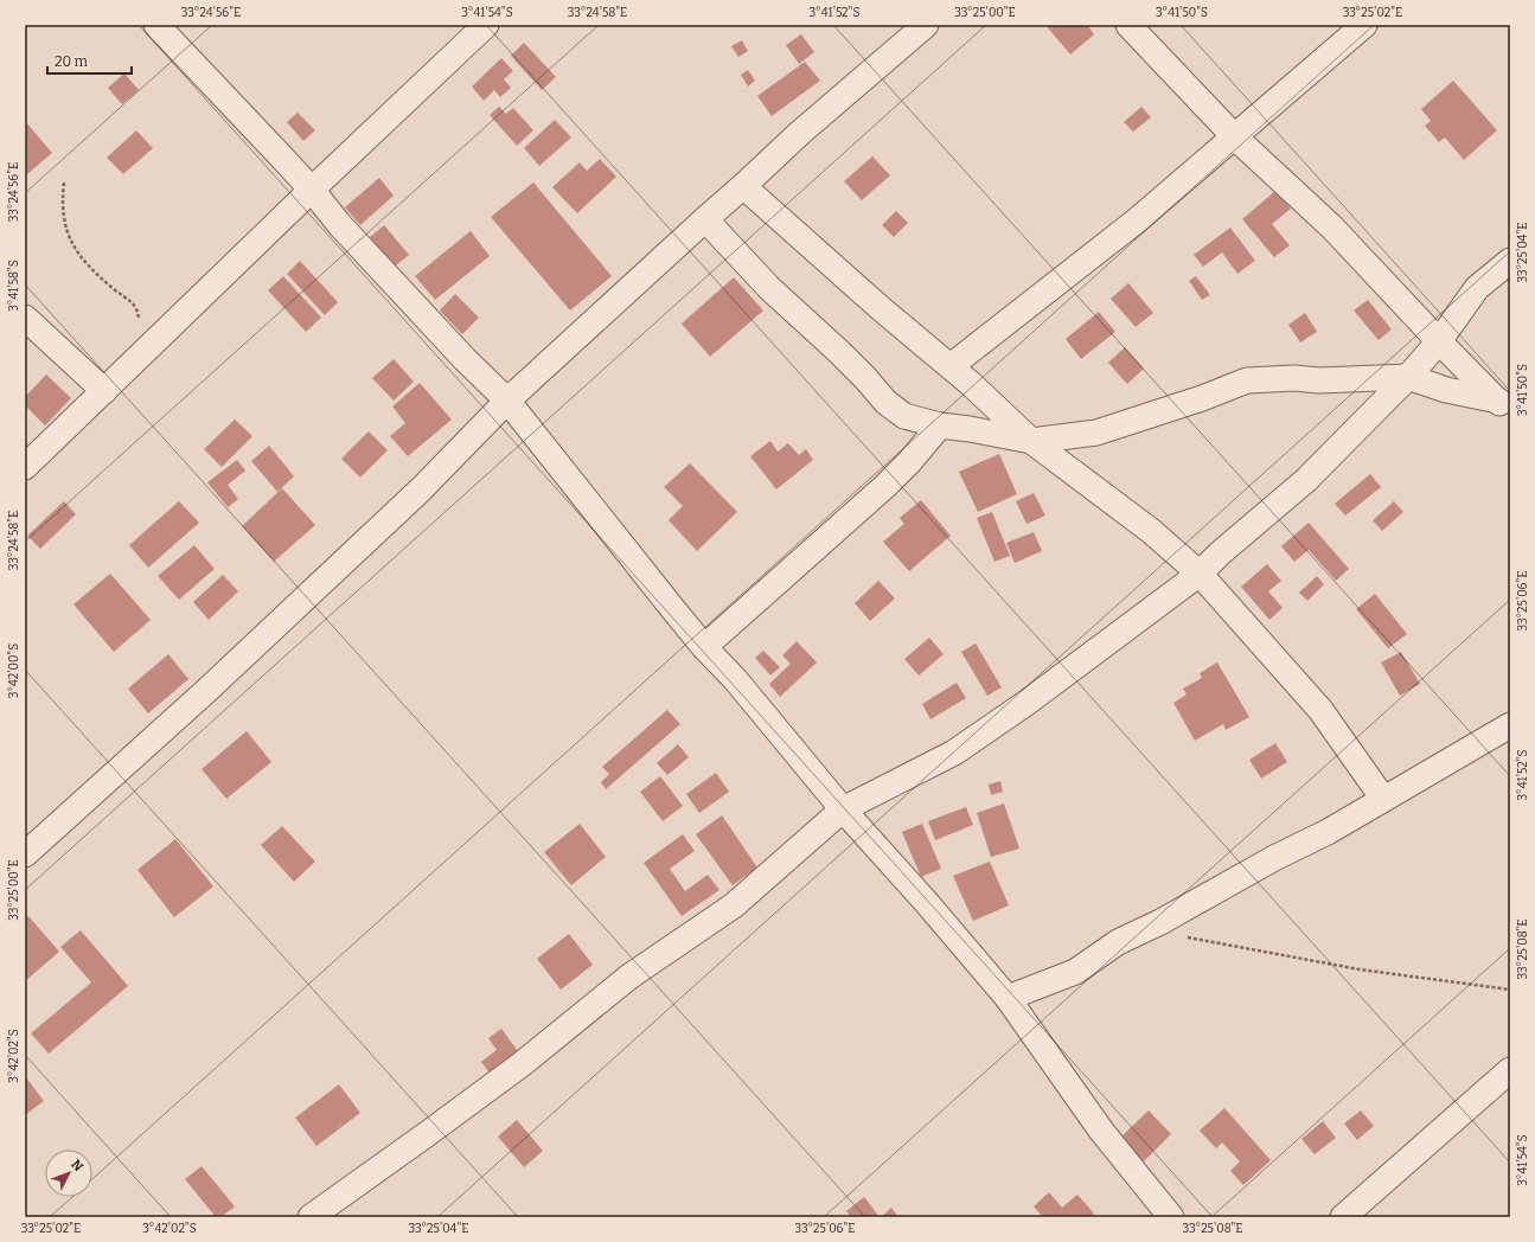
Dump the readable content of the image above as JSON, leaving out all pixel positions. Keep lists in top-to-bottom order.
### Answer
{
  "scale_bar": "20 m",
  "north": "top right",
  "coordinates": [
    "33°24'56\"E",
    "3°41'54\"S",
    "33°24'58\"E",
    "3°41'52\"S",
    "33°25'00\"E",
    "3°41'50\"S",
    "33°25'02\"E",
    "33°25'04\"E",
    "3°41'58\"S",
    "33°25'06\"E",
    "3°42'00\"S",
    "33°25'08\"E",
    "3°42'02\"S"
  ]
}
